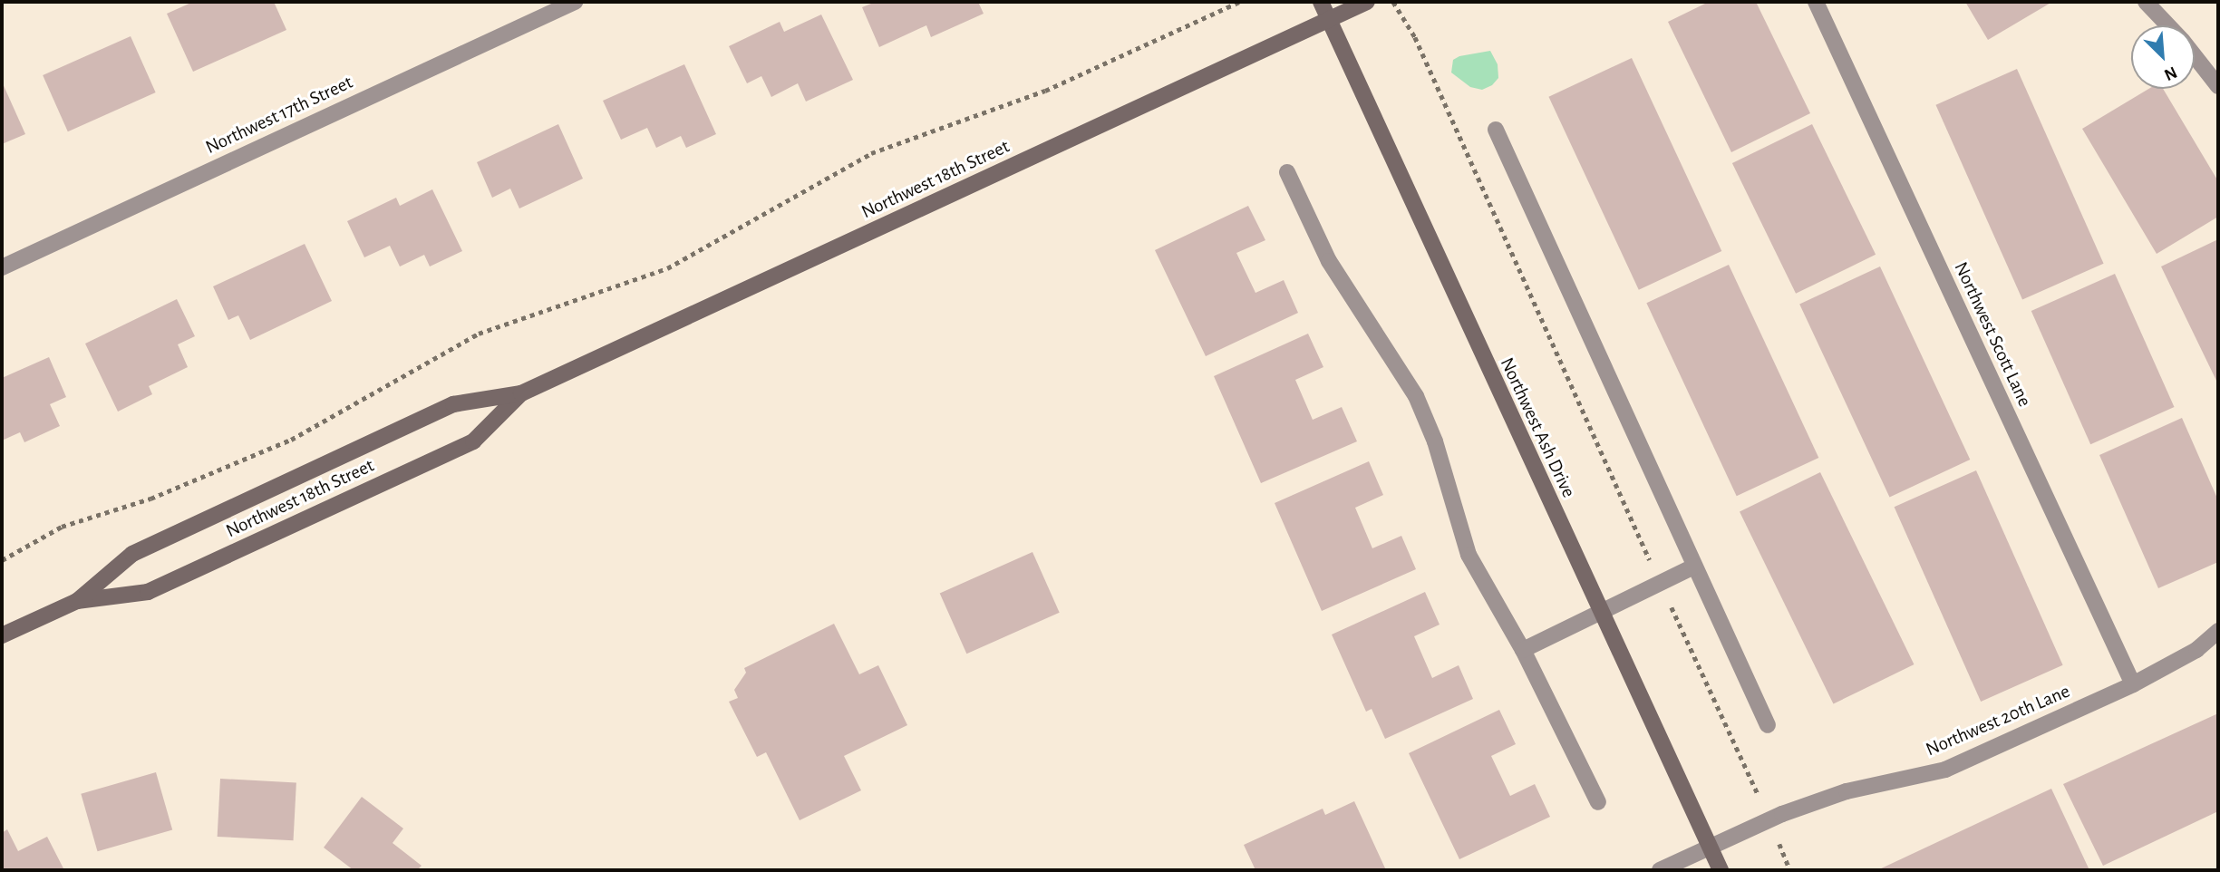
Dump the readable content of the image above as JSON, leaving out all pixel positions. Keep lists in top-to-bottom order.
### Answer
{
  "streets": {
    "main road": ["Northwest 18th Street", "Northwest Ash Drive"],
    "street": ["Northwest 17th Street", "Northwest Scott Lane", "Northwest 20th Lane"]
  },
  "crossings": [
    ["Northwest 18th Street", "Northwest Ash Drive"],
    ["Northwest Scott Lane", "Northwest 20th Lane"],
    ["Northwest Ash Drive", "Northwest 20th Lane"]
  ],
  "north": "bottom right"
}
